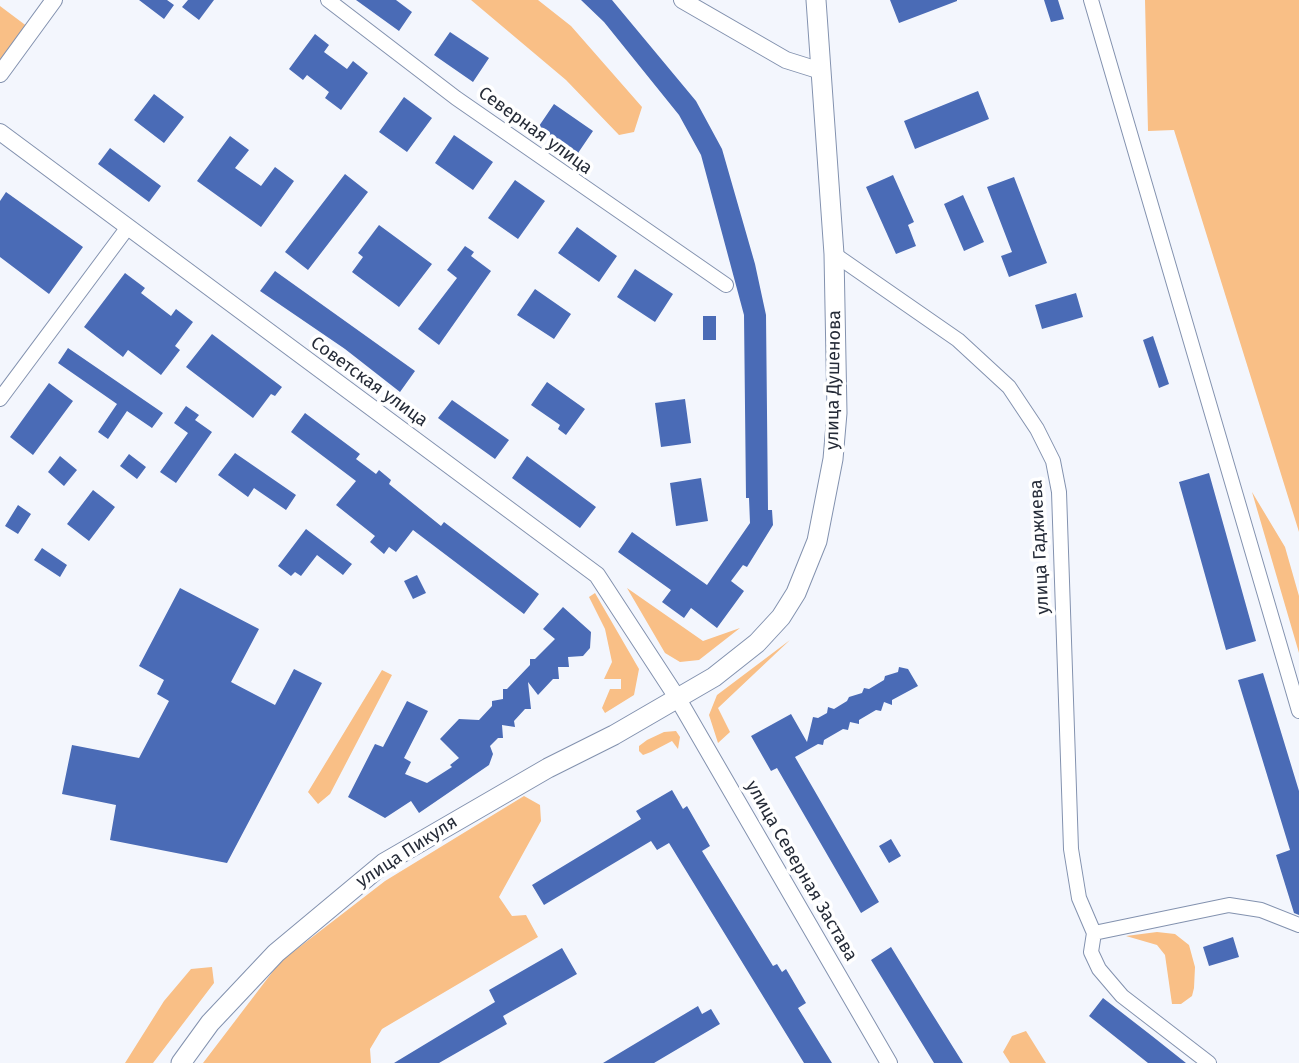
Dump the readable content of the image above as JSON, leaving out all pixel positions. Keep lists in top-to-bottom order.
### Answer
{
  "streets": {
    "main road": ["улица Душенова", "улица Пикуля"],
    "street": [
      "Северная улица",
      "Советская улица",
      "улица Гаджиева",
      "улица Северная Застава"
    ]
  },
  "crossings": [
    ["улица Душенова", "Советская улица"],
    ["улица Душенова", "улица Гаджиева"],
    ["улица Душенова", "улица Пикуля"],
    ["улица Душенова", "улица Северная Застава"],
    ["Советская улица", "улица Пикуля"],
    ["Советская улица", "улица Северная Застава"],
    ["улица Пикуля", "улица Северная Застава"]
  ]
}
